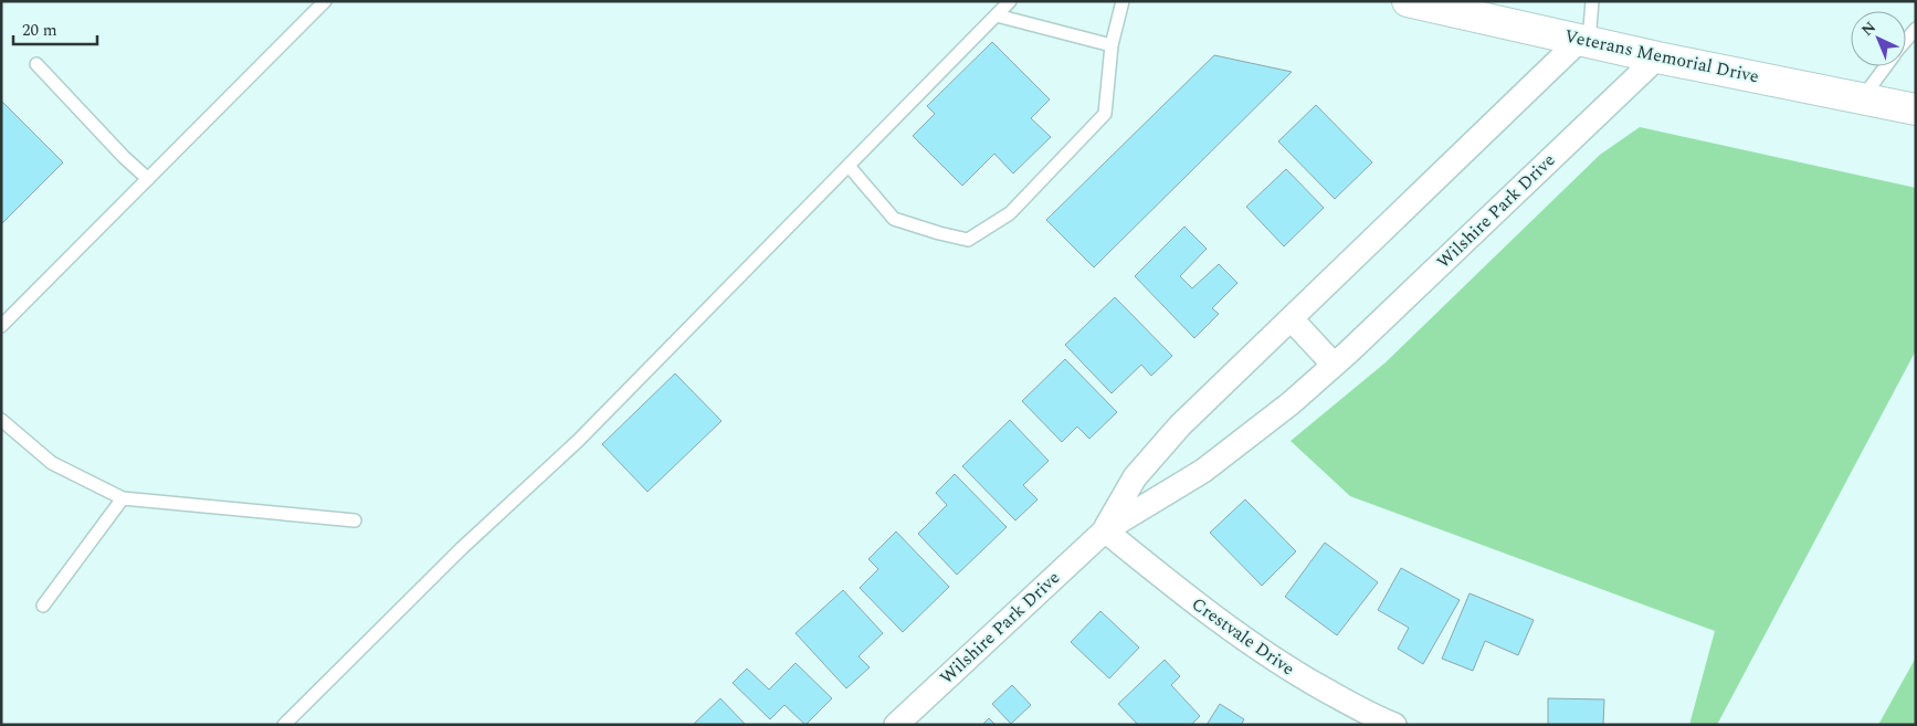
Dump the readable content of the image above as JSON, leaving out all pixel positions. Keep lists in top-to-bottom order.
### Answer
{
  "streets": {
    "main road": ["Veterans Memorial Drive"],
    "street": ["Wilshire Park Drive", "Crestvale Drive"]
  },
  "crossings": [
    ["Veterans Memorial Drive", "Wilshire Park Drive"],
    ["Wilshire Park Drive", "Crestvale Drive"]
  ],
  "scale_bar": "20 m",
  "north": "top left"
}
